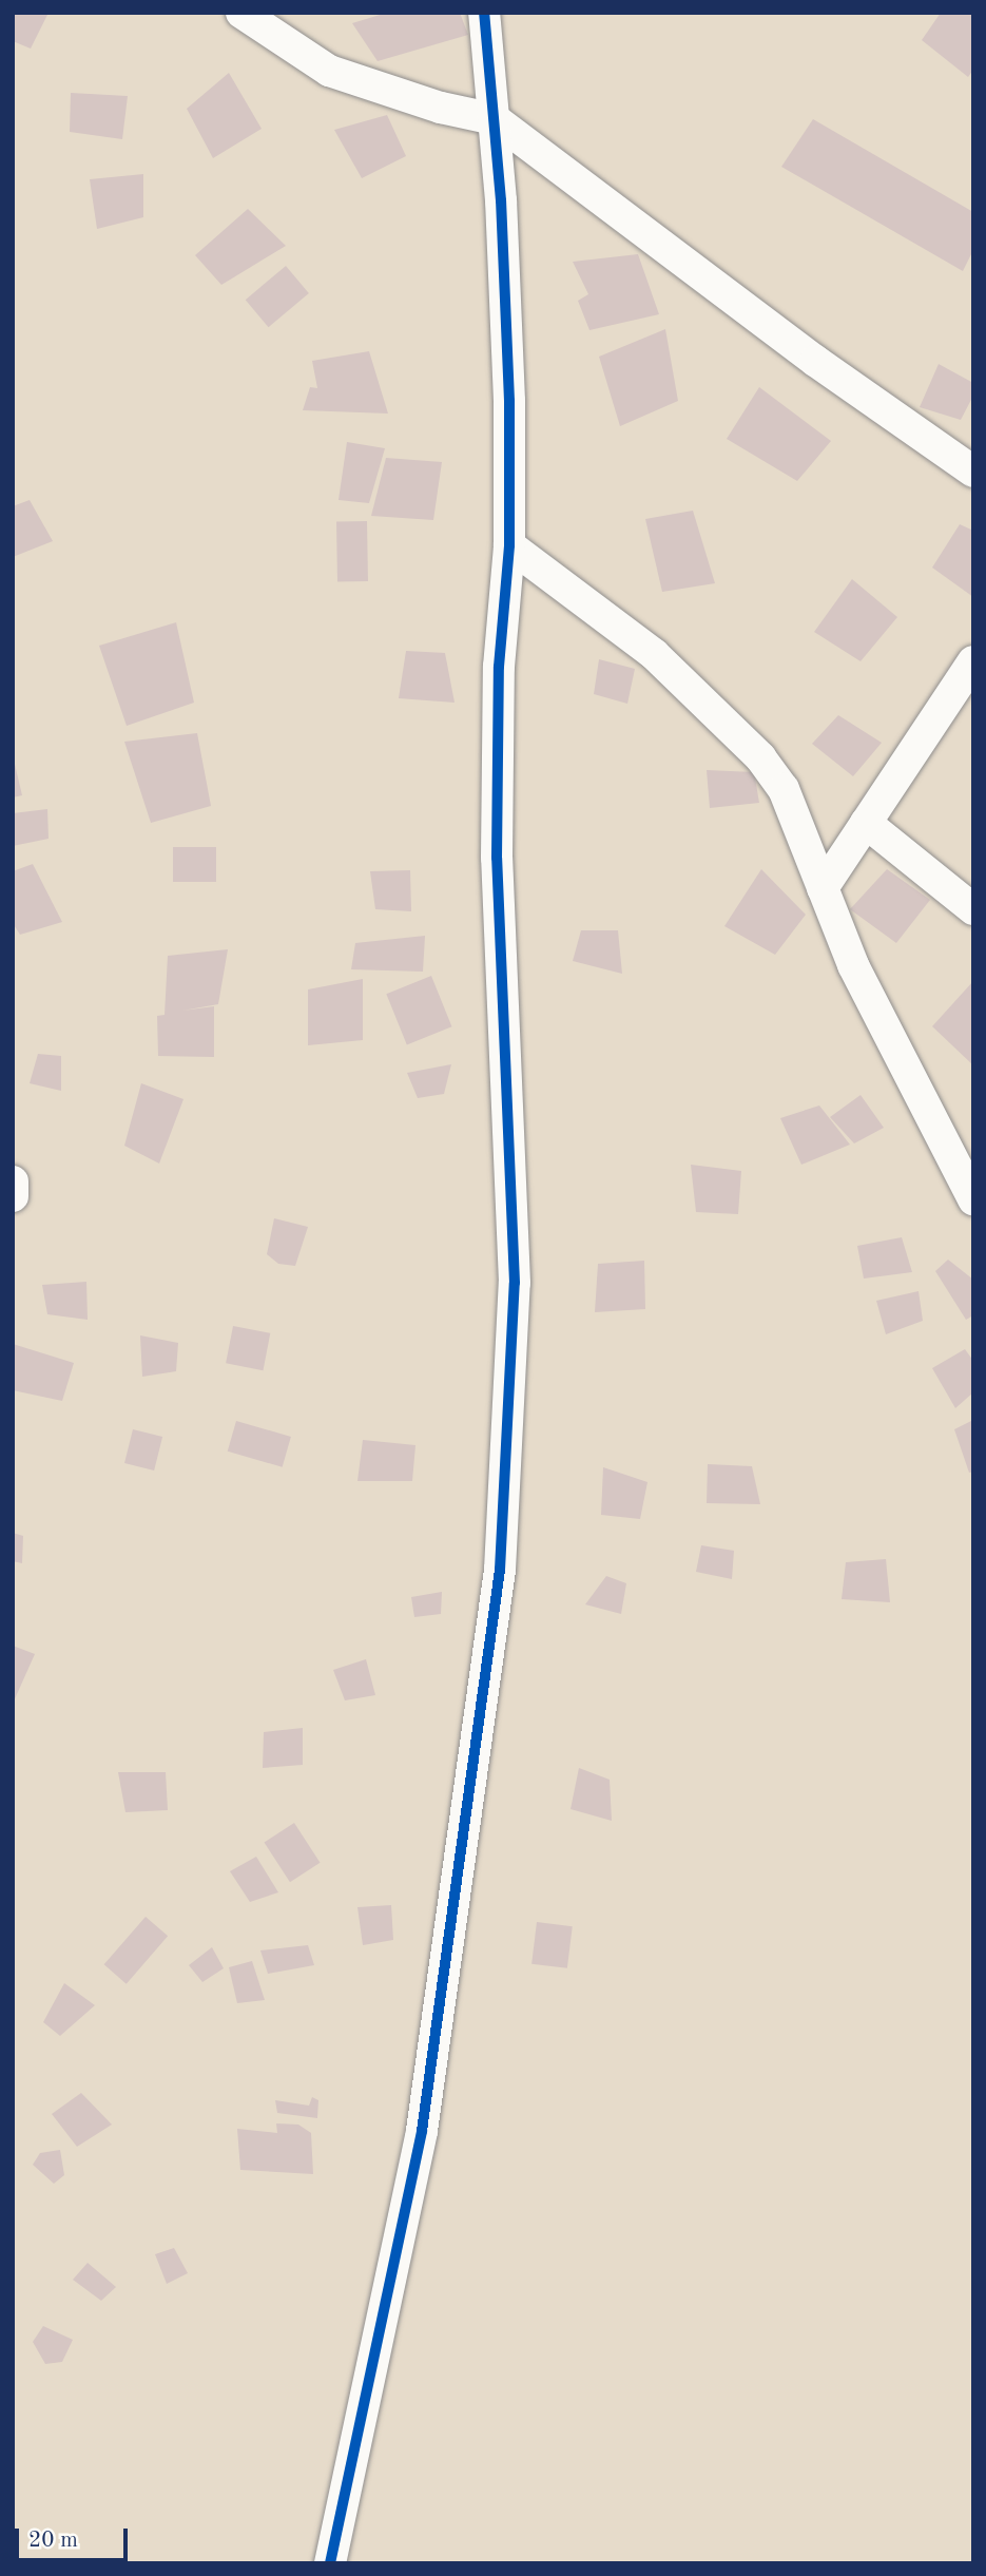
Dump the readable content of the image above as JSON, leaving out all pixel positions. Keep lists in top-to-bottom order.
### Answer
{
  "scale_bar": "20 m"
}
